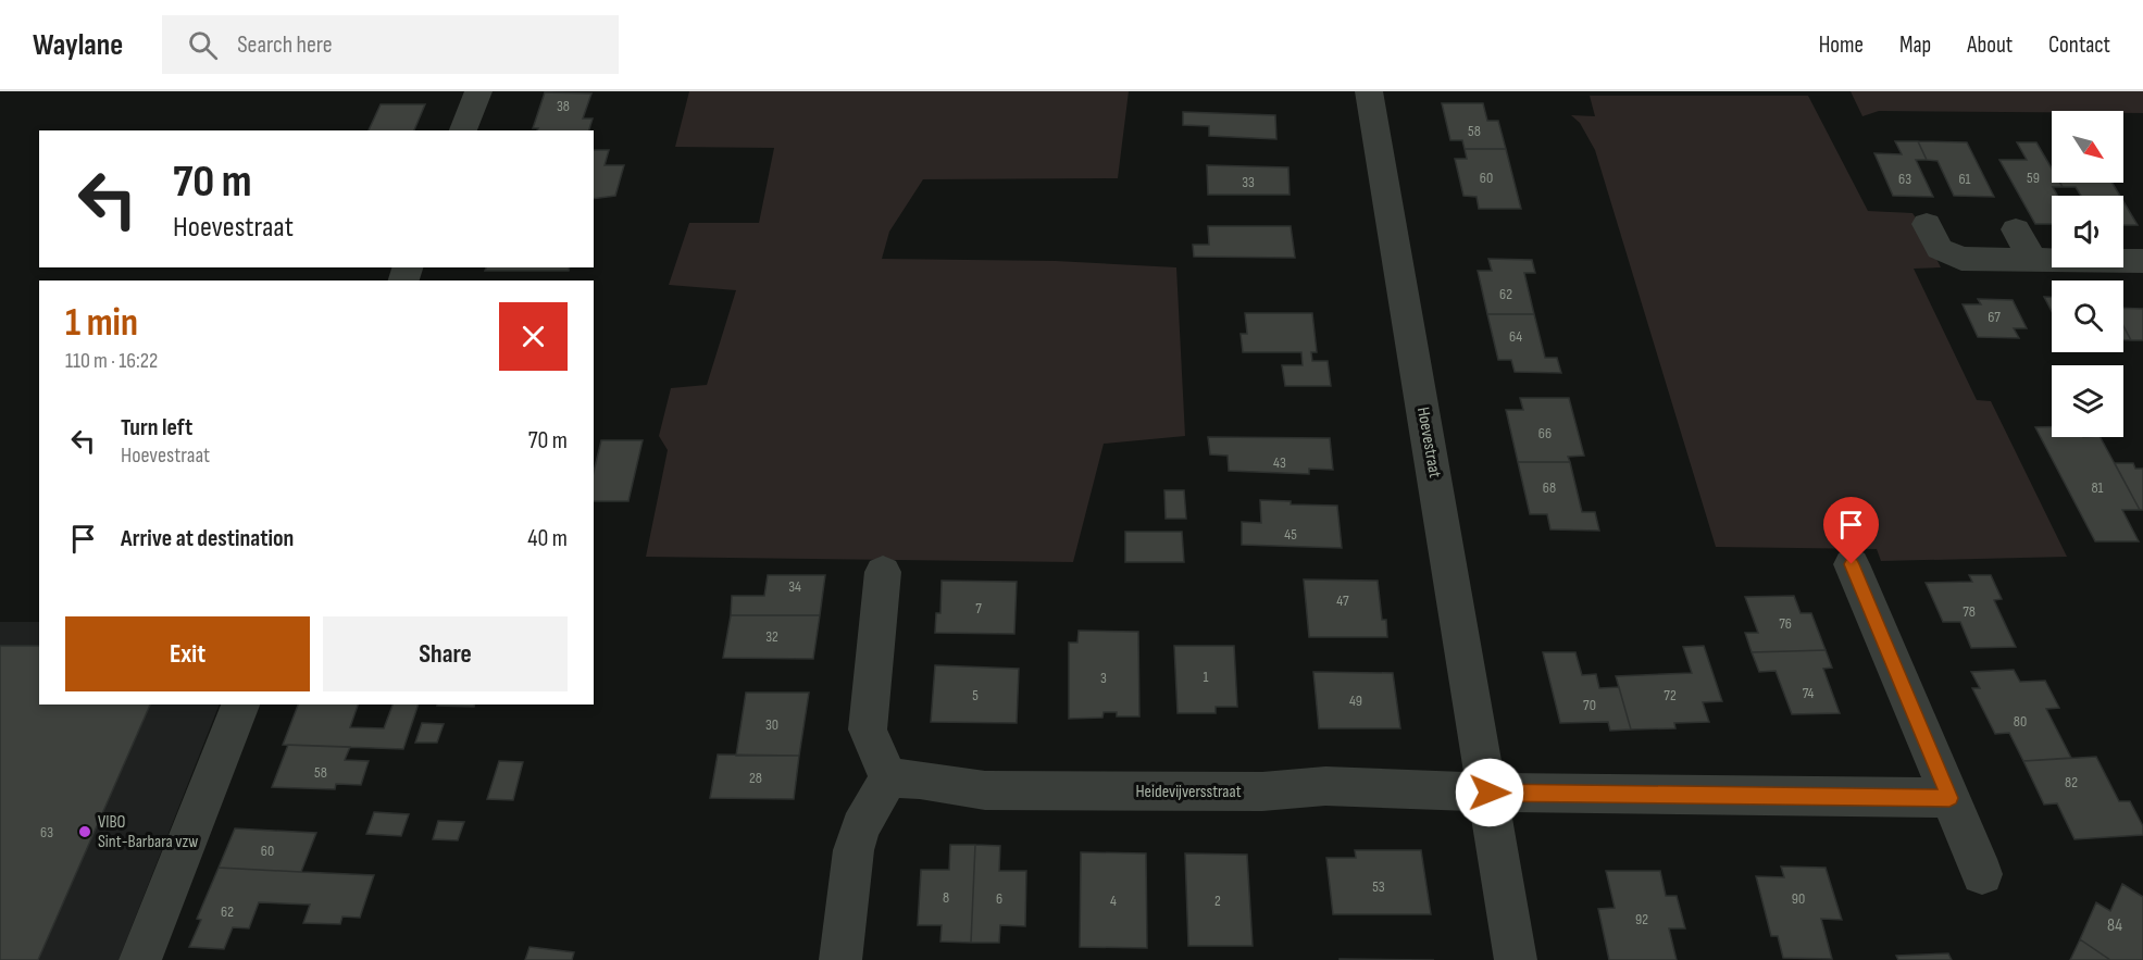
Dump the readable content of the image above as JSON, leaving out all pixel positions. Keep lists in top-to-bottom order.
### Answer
{
  "streets": {
    "street": ["Hoevestraat", "Heidevijversstraat"]
  },
  "crossings": [
    ["Hoevestraat", "Heidevijversstraat"]
  ],
  "places": ["VIBO Sint-Barbara vzw"],
  "house_numbers": [
    "38",
    "58",
    "60",
    "59",
    "63",
    "61",
    "33",
    "62",
    "67",
    "64",
    "66",
    "43",
    "68",
    "81",
    "45",
    "34",
    "47",
    "7",
    "78",
    "76",
    "32",
    "1",
    "3",
    "74",
    "5",
    "72",
    "49",
    "70",
    "80",
    "30",
    "58",
    "28",
    "82",
    "63",
    "60",
    "53",
    "8",
    "6",
    "90",
    "4",
    "2",
    "62",
    "92",
    "84"
  ],
  "north": "bottom right",
  "page": {
    "header": "Waylane",
    "search": "Search here",
    "nav": [
      "Home",
      "Map",
      "About",
      "Contact"
    ],
    "turn": ["70 m", "Hoevestraat"],
    "heading": ["1 min", "110 m · 16:22"],
    "list": [
      {
        "name": "Turn left",
        "note": "Hoevestraat",
        "value": "70 m"
      },
      {
        "name": "Arrive at destination",
        "value": "40 m"
      }
    ],
    "buttons": ["Exit", "Share"]
  }
}
